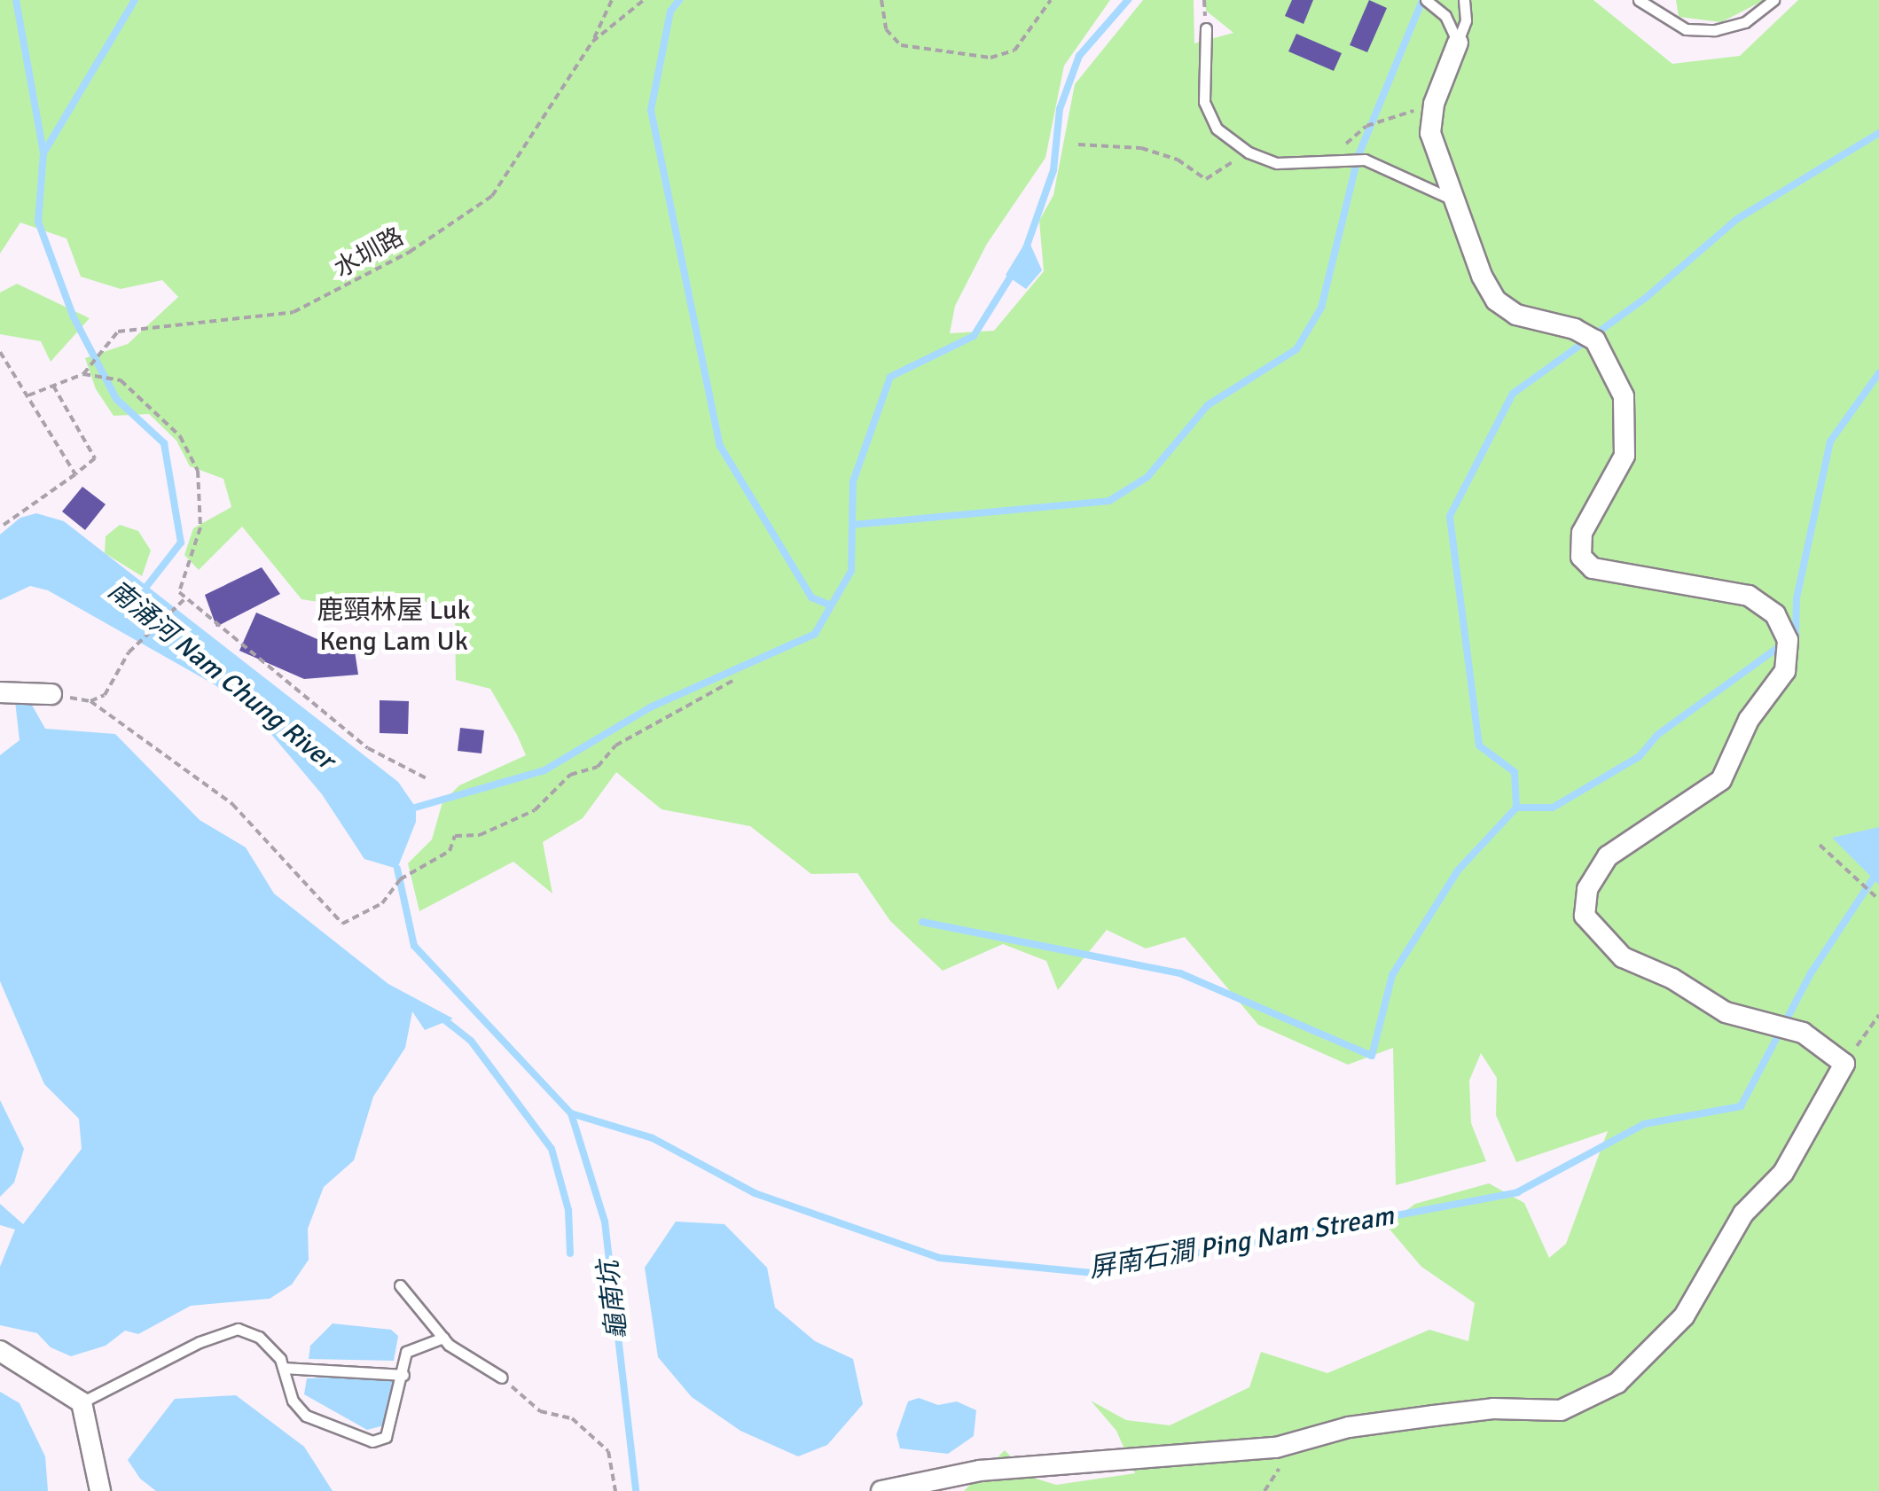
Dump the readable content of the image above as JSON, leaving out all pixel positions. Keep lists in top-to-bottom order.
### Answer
{
  "streets": {
    "path": ["水圳路"]
  },
  "districts": ["鹿頸林屋 Luk Keng Lam Uk"],
  "water": ["南涌河 Nam Chung River", "屏南石澗 Ping Nam Stream", "龜南坑"]
}
